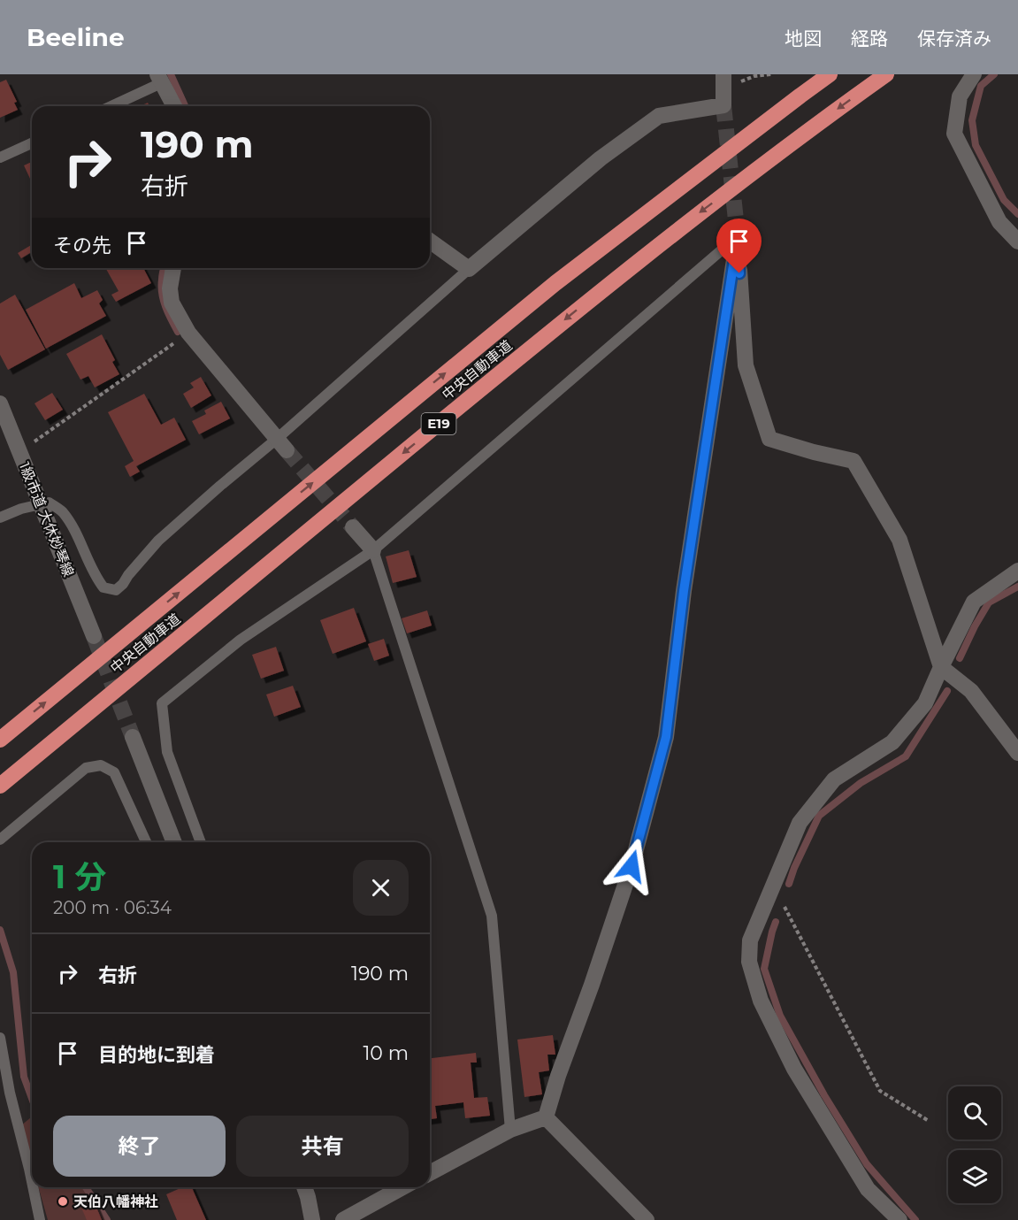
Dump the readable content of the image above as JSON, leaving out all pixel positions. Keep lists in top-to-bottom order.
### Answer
{
  "streets": {
    "highway": ["中央自動車道", "E19"],
    "street": ["1級市道 大休妙琴線"]
  },
  "places": ["天伯八幡神社"],
  "page": {
    "header": "Beeline",
    "nav": ["地図", "経路", "保存済み"],
    "turn": ["190 m", "右折"],
    "then": "その先",
    "heading": ["1 分", "200 m · 06:34"],
    "list": [
      {
        "name": "右折",
        "value": "190 m"
      },
      {
        "name": "目的地に到着",
        "value": "10 m"
      }
    ],
    "buttons": ["終了", "共有"]
  }
}
